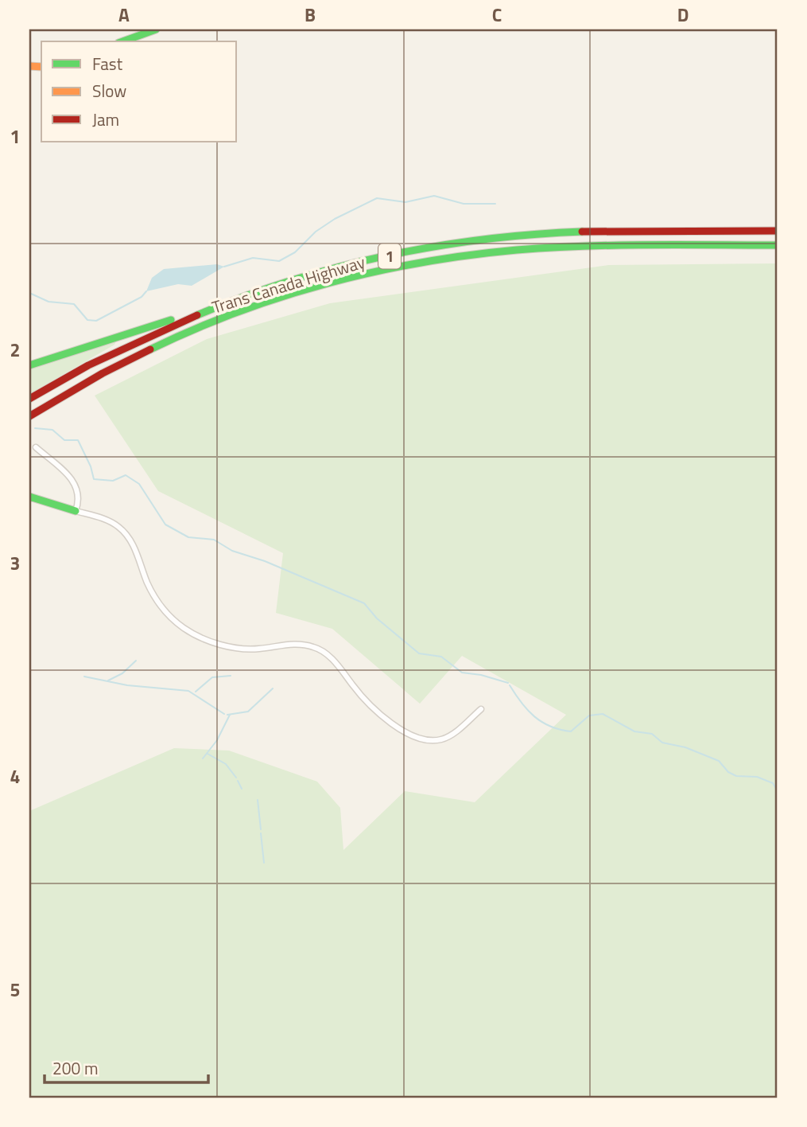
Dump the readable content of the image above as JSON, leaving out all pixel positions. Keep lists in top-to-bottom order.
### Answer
{
  "streets": {
    "main road": ["1", "Trans Canada Highway"]
  },
  "legend": ["Fast", "Slow", "Jam"],
  "scale_bar": "200 m",
  "grid": {
    "columns": [
      "A",
      "B",
      "C",
      "D"
    ],
    "rows": [
      "1",
      "2",
      "3",
      "4",
      "5"
    ]
  }
}
